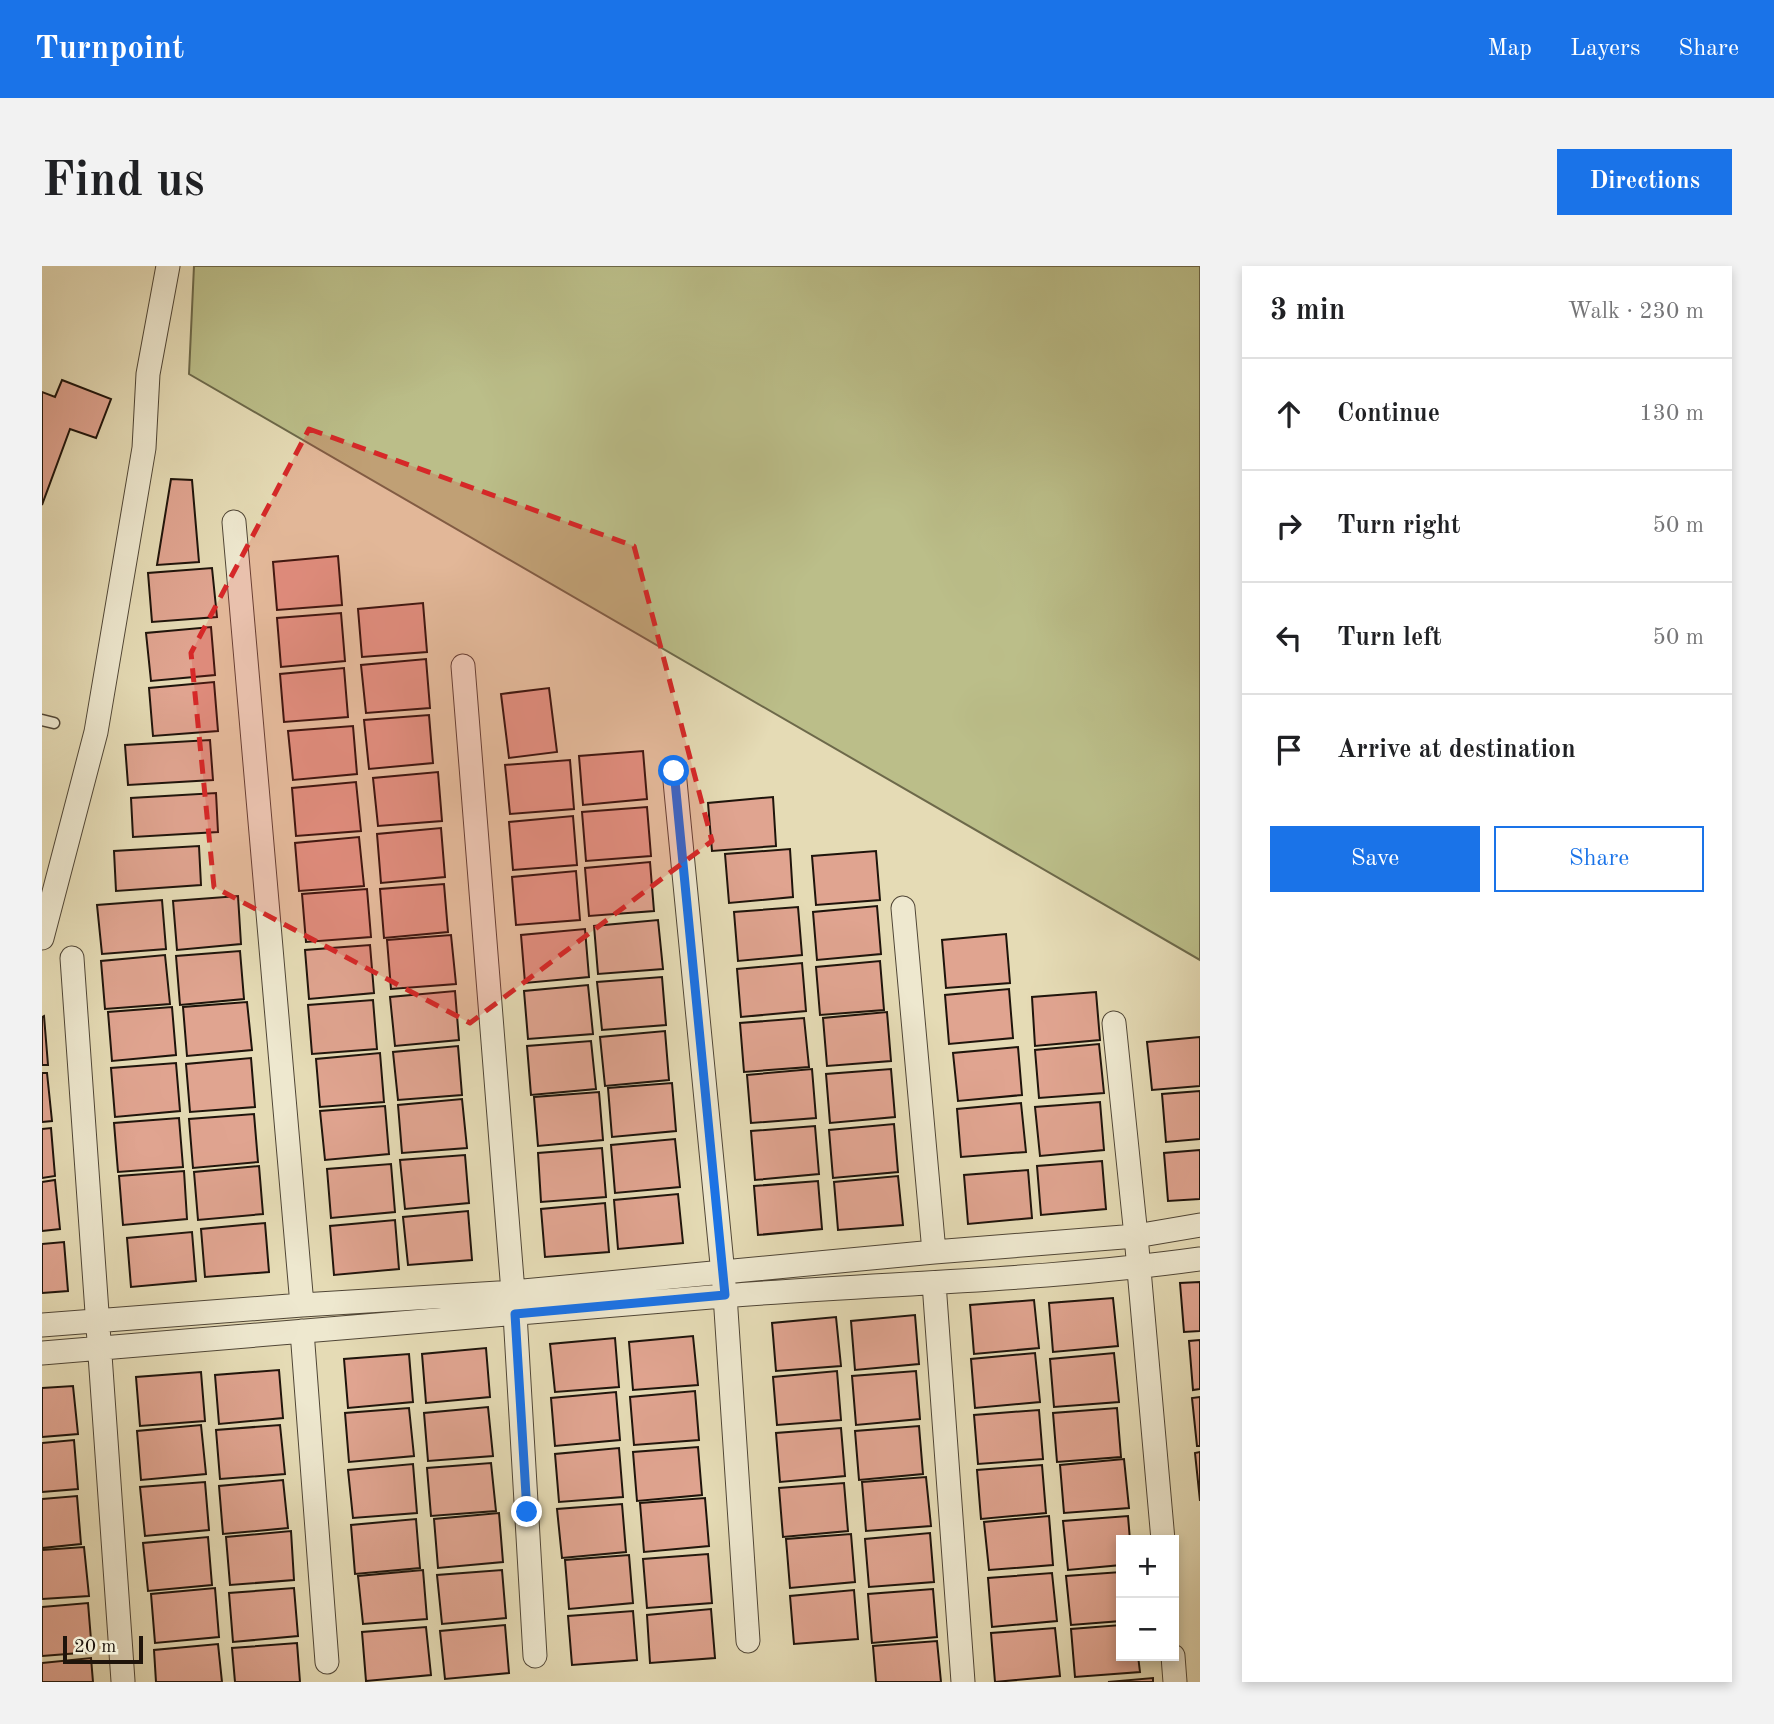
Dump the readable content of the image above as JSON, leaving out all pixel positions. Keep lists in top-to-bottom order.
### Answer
{
  "scale_bar": "20 m",
  "page": {
    "header": "Turnpoint",
    "nav": ["Map", "Layers", "Share"],
    "buttons": [
      "Directions",
      ["Save", "Share"]
    ],
    "title": "Find us",
    "heading": ["3 min", "Walk · 230 m"],
    "list": [
      ["Continue", "130 m"],
      ["Turn right", "50 m"],
      ["Turn left", "50 m"],
      "Arrive at destination"
    ],
    "map_buttons": ["+", "−"],
    "scale": "20 m"
  }
}
